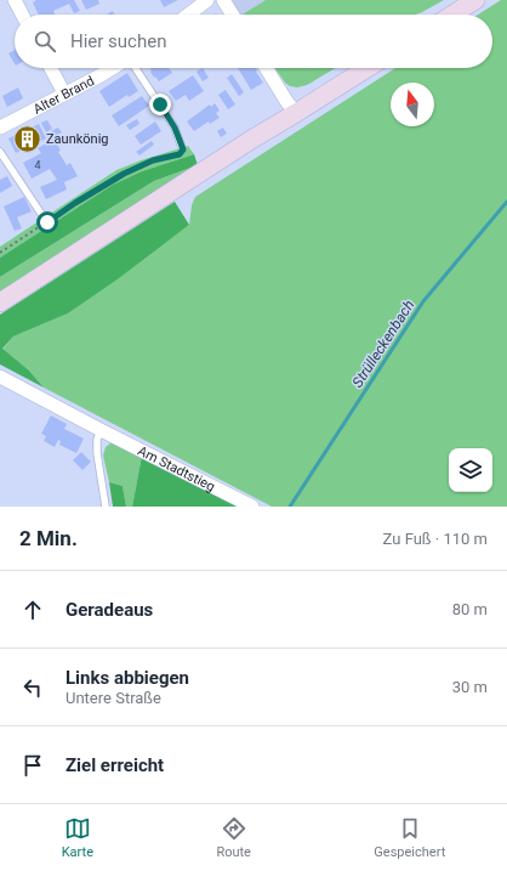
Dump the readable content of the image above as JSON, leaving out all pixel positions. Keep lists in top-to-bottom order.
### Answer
{
  "streets": {
    "street": ["Alter Brand", "Am Stadtstieg"]
  },
  "water": ["Strülleckenbach"],
  "places": {
    "building": ["Zaunkönig"]
  },
  "house_numbers": ["4"],
  "north": "top",
  "page": {
    "search": "Hier suchen",
    "heading": ["2 Min.", "Zu Fuß · 110 m"],
    "list": [
      ["Geradeaus", "80 m"],
      ["Links abbiegen", "Untere Straße", "30 m"],
      "Ziel erreicht"
    ],
    "nav": ["Karte", "Route", "Gespeichert"]
  }
}
